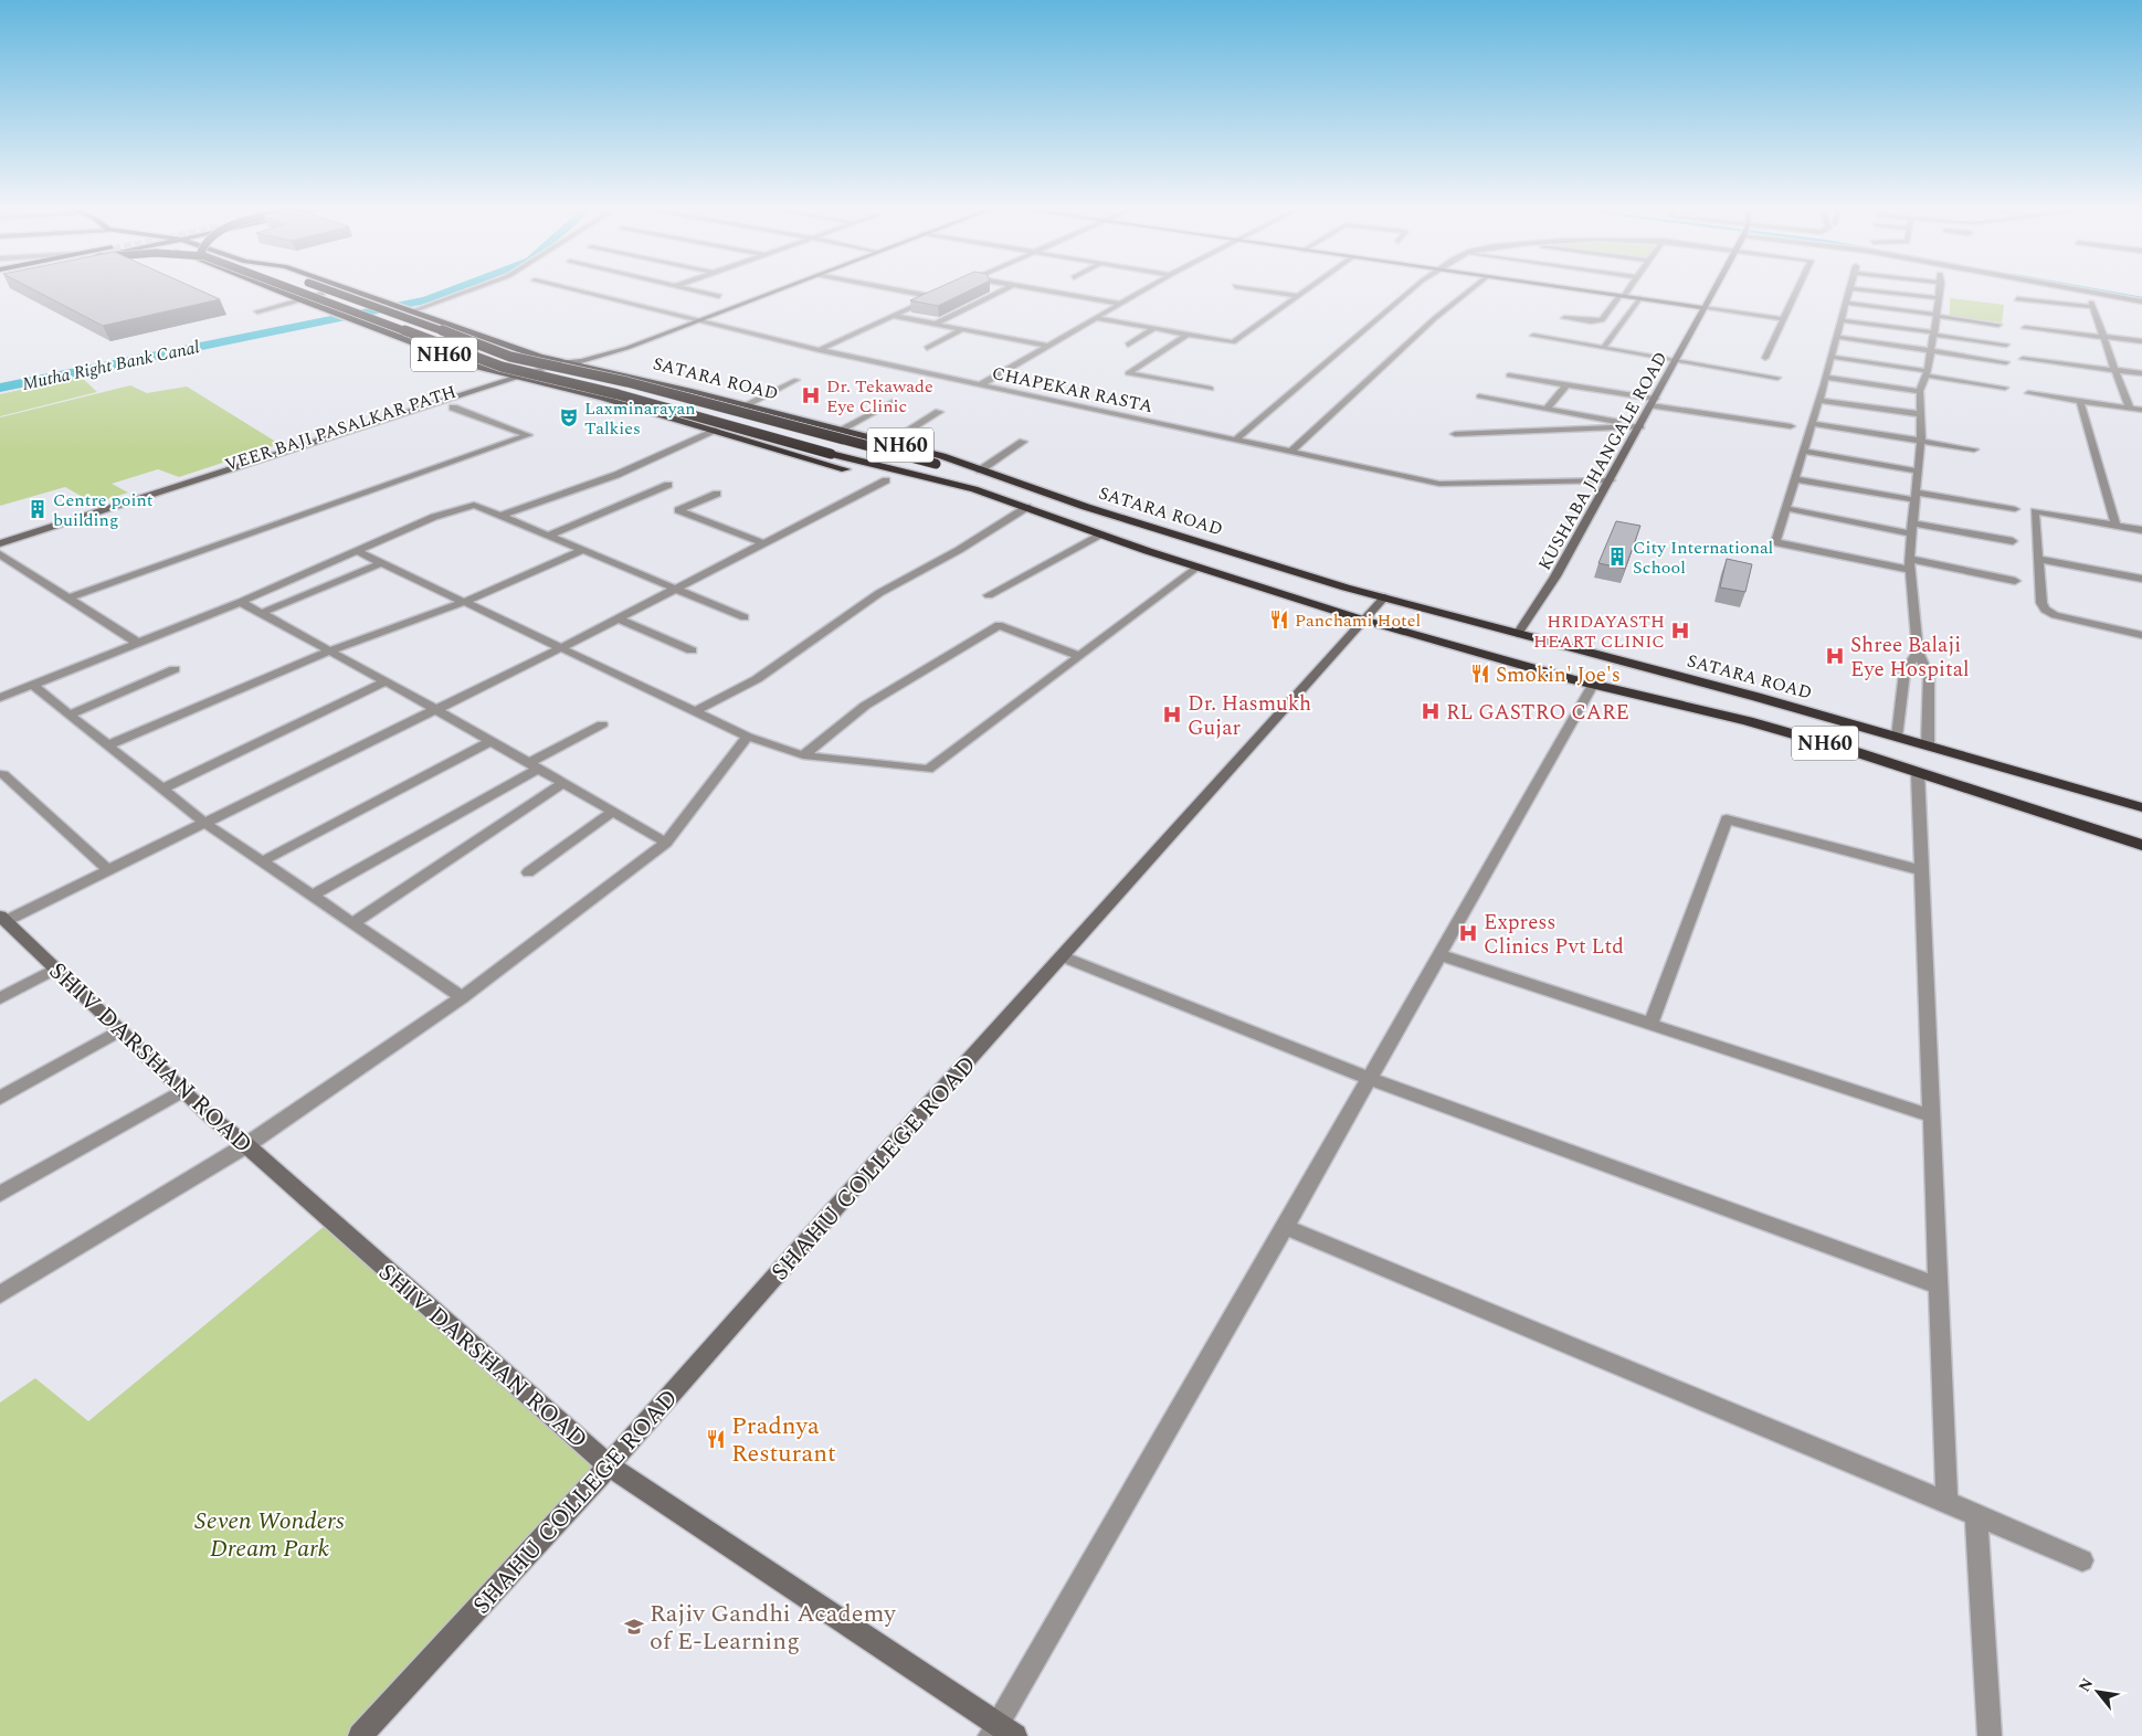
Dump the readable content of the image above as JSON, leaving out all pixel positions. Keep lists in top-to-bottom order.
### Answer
{
  "streets": {
    "highway": ["NH60", "SATARA ROAD"],
    "street": [
      "CHAPEKAR RASTA",
      "VEER BAJI PASALKAR PATH",
      "KUSHABA JHANGALE ROAD",
      "SHIV DARSHAN ROAD",
      "SHAHU COLLEGE ROAD"
    ]
  },
  "crossings": [
    ["NH60", "SATARA ROAD"],
    ["NH60", "VEER BAJI PASALKAR PATH"],
    ["SATARA ROAD", "VEER BAJI PASALKAR PATH"],
    ["SATARA ROAD", "KUSHABA JHANGALE ROAD"],
    ["SATARA ROAD", "SHAHU COLLEGE ROAD"],
    ["CHAPEKAR RASTA", "VEER BAJI PASALKAR PATH"],
    ["CHAPEKAR RASTA", "KUSHABA JHANGALE ROAD"],
    ["SHIV DARSHAN ROAD", "SHAHU COLLEGE ROAD"]
  ],
  "water": ["Mutha Right Bank Canal"],
  "parks": ["Seven Wonders Dream Park"],
  "places": {
    "hospital": [
      "Dr. Tekawade Eye Clinic",
      "HRIDAYASTH HEART CLINIC",
      "Shree Balaji Eye Hospital",
      "RL GASTRO CARE",
      "Dr. Hasmukh Gujar",
      "Express Clinics Pvt Ltd"
    ],
    "theatre": ["Laxminarayan Talkies"],
    "building": ["Centre point building", "City International School"],
    "restaurant": ["Panchami Hotel", "Smokin' Joe's", "Pradnya Resturant"],
    "school or university": ["Rajiv Gandhi Academy of E-Learning"]
  },
  "north": "top left"
}
